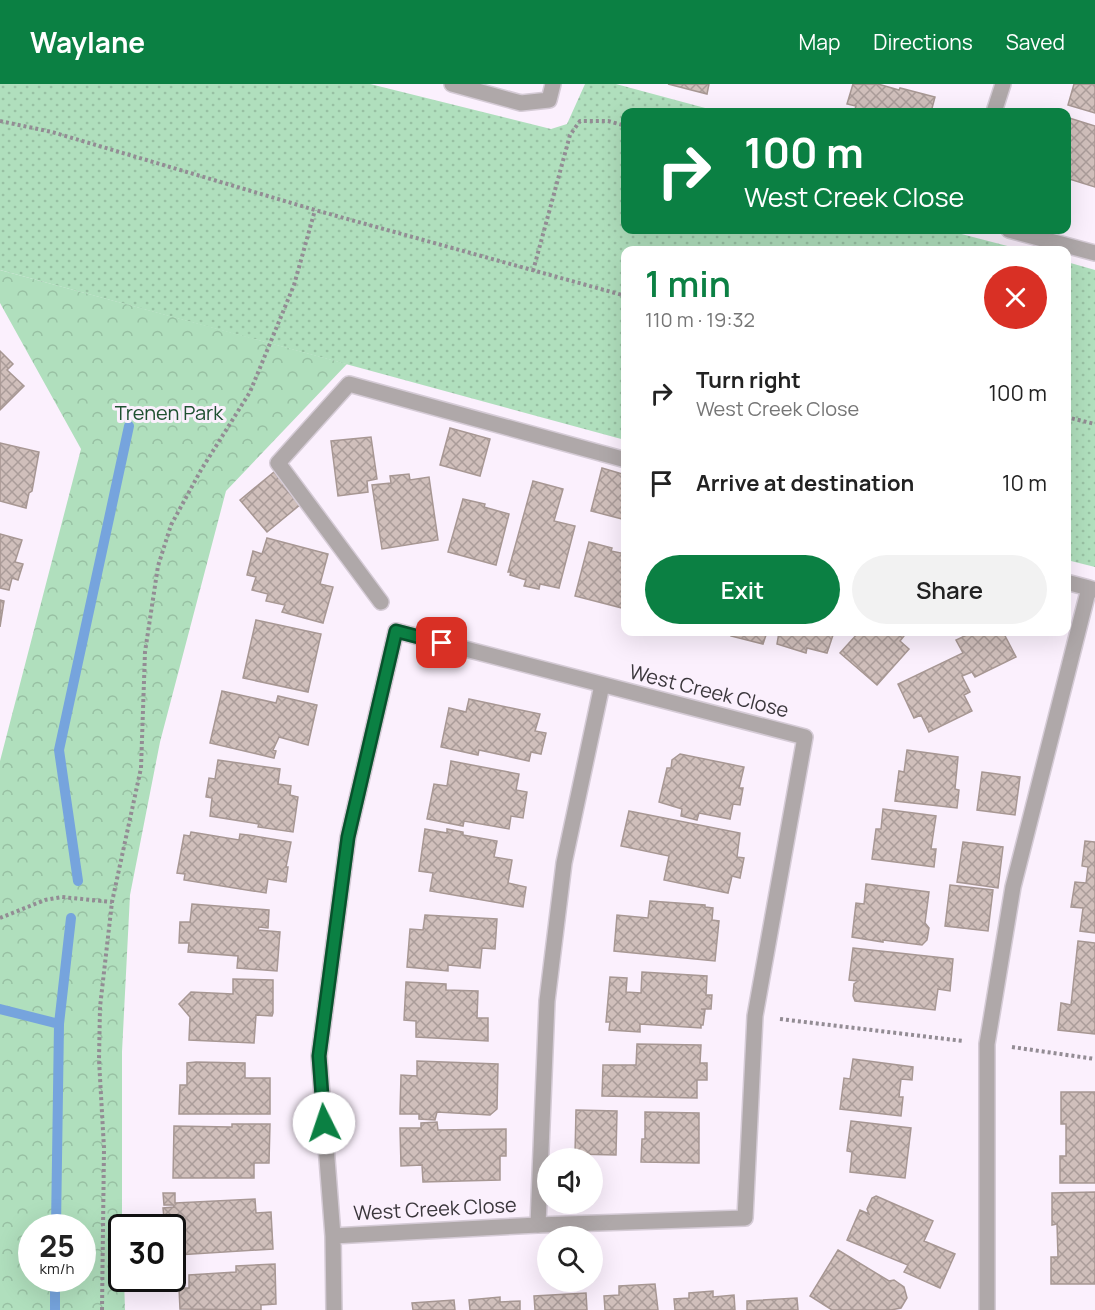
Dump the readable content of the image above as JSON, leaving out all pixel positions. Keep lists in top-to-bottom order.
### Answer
{
  "streets": {
    "street": ["West Creek Close"]
  },
  "parks": ["Trenen Park"],
  "page": {
    "header": "Waylane",
    "nav": ["Map", "Directions", "Saved"],
    "turn": ["100 m", "West Creek Close"],
    "heading": ["1 min", "110 m · 19:32"],
    "list": [
      {
        "name": "Turn right",
        "note": "West Creek Close",
        "value": "100 m"
      },
      {
        "name": "Arrive at destination",
        "value": "10 m"
      }
    ],
    "buttons": ["Exit", "Share"],
    "speed": "25 km/h",
    "limit": "30"
  }
}
